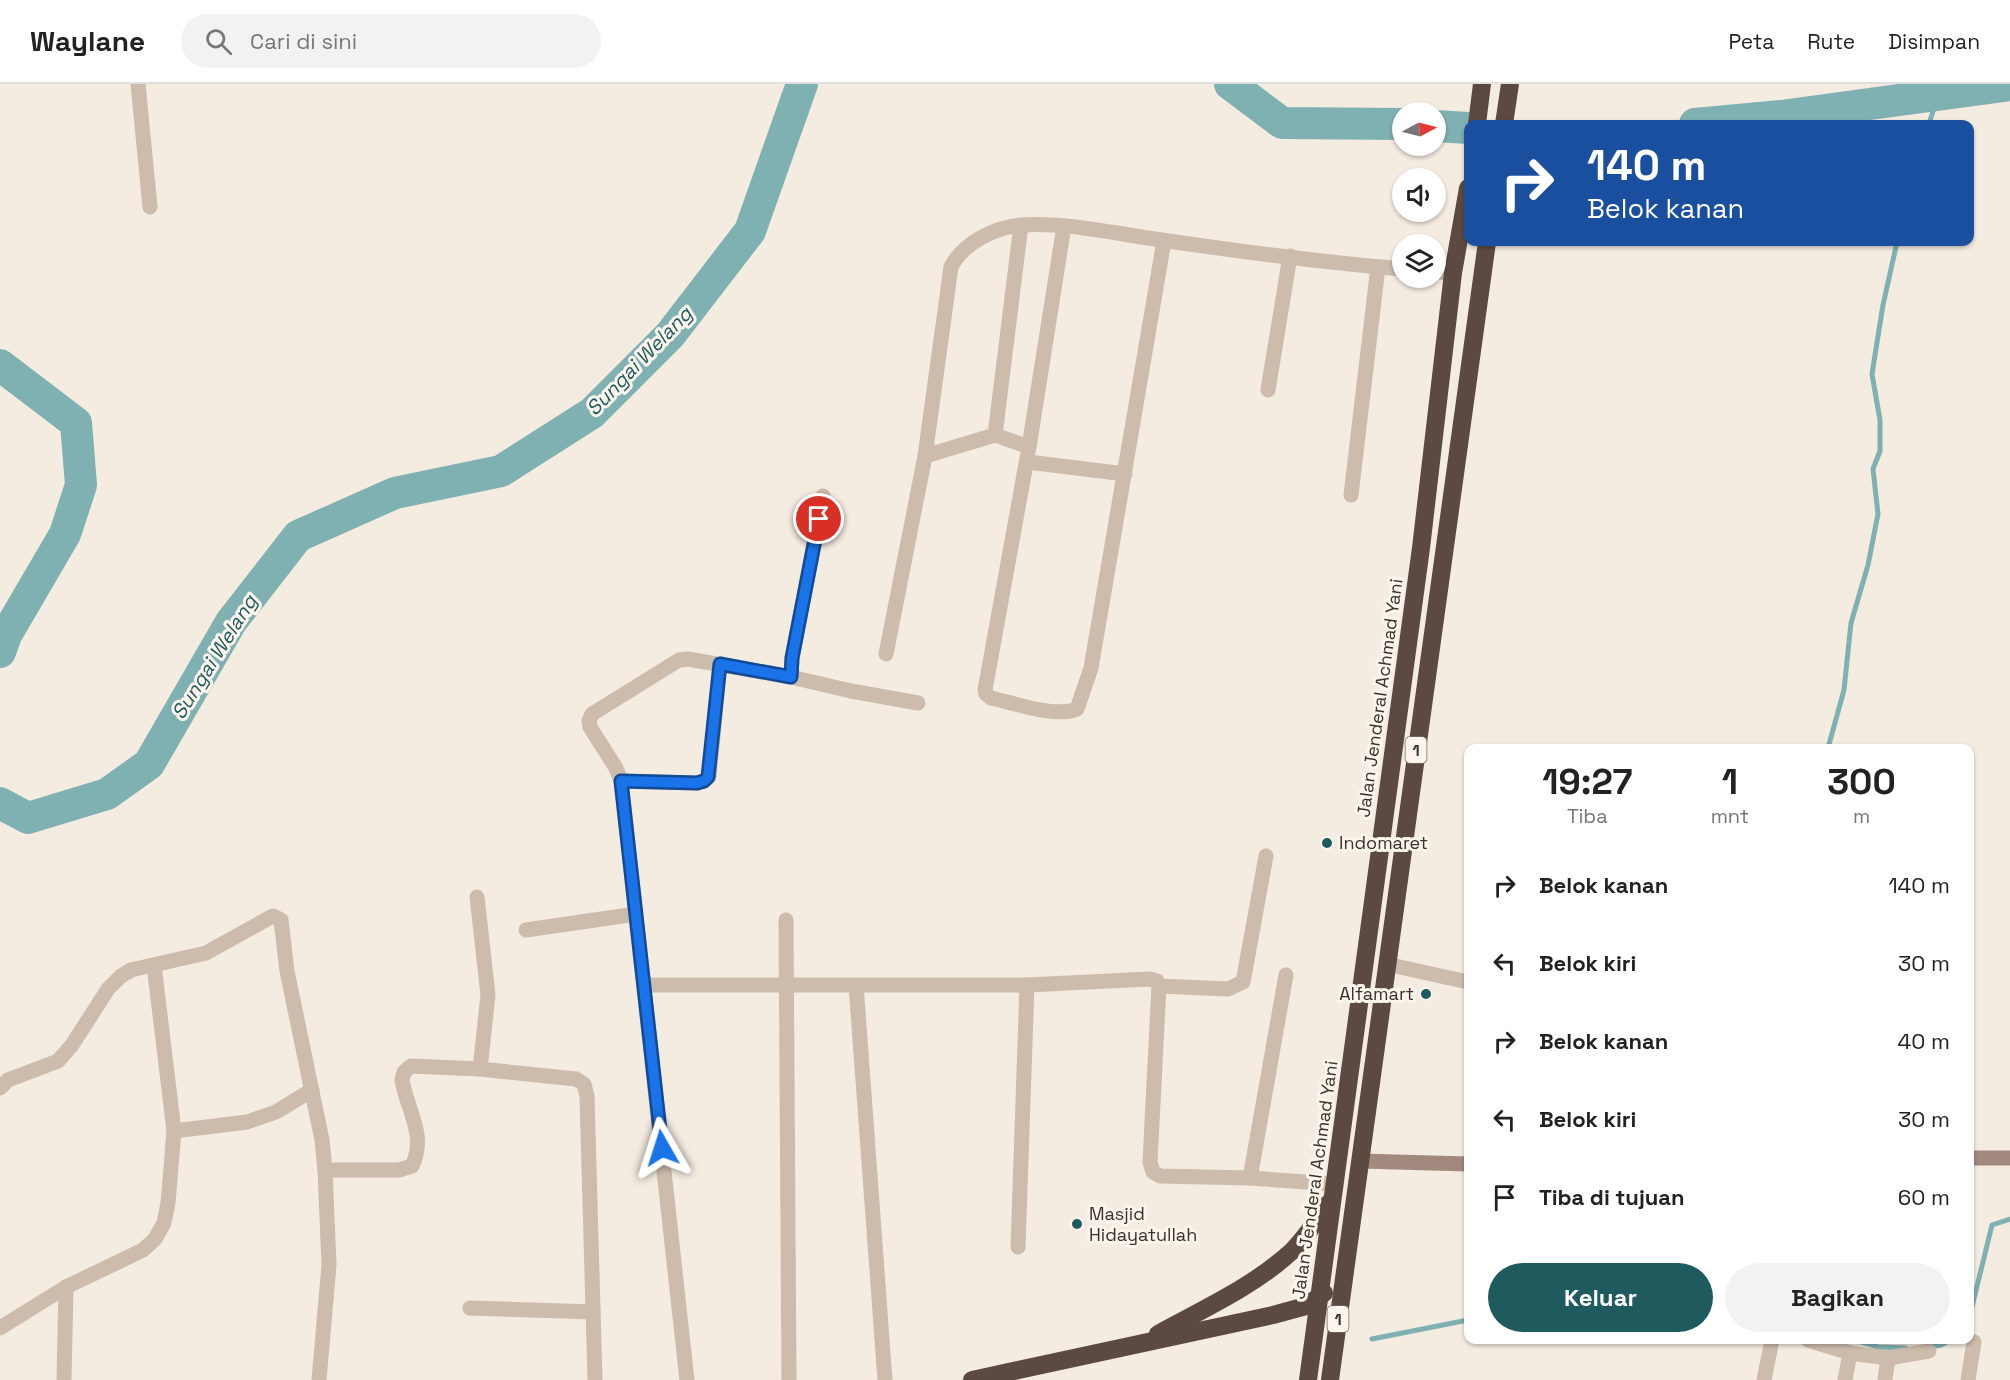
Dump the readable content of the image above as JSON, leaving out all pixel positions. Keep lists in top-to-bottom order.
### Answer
{
  "streets": {
    "highway": ["Jalan Jenderal Achmad Yani", "1"]
  },
  "water": ["Sungai Welang"],
  "places": ["Indomaret", "Alfamart", "Masjid Hidayatullah"],
  "north": "right",
  "page": {
    "header": "Waylane",
    "search": "Cari di sini",
    "nav": ["Peta", "Rute", "Disimpan"],
    "turn": ["140 m", "Belok kanan"],
    "eta": [
      "19:27",
      "Tiba",
      "1",
      "mnt",
      "300",
      "m"
    ],
    "list": [
      {
        "name": "Belok kanan",
        "value": "140 m"
      },
      {
        "name": "Belok kiri",
        "value": "30 m"
      },
      {
        "name": "Belok kanan",
        "value": "40 m"
      },
      {
        "name": "Belok kiri",
        "value": "30 m"
      },
      {
        "name": "Tiba di tujuan",
        "value": "60 m"
      }
    ],
    "buttons": ["Keluar", "Bagikan"]
  }
}
